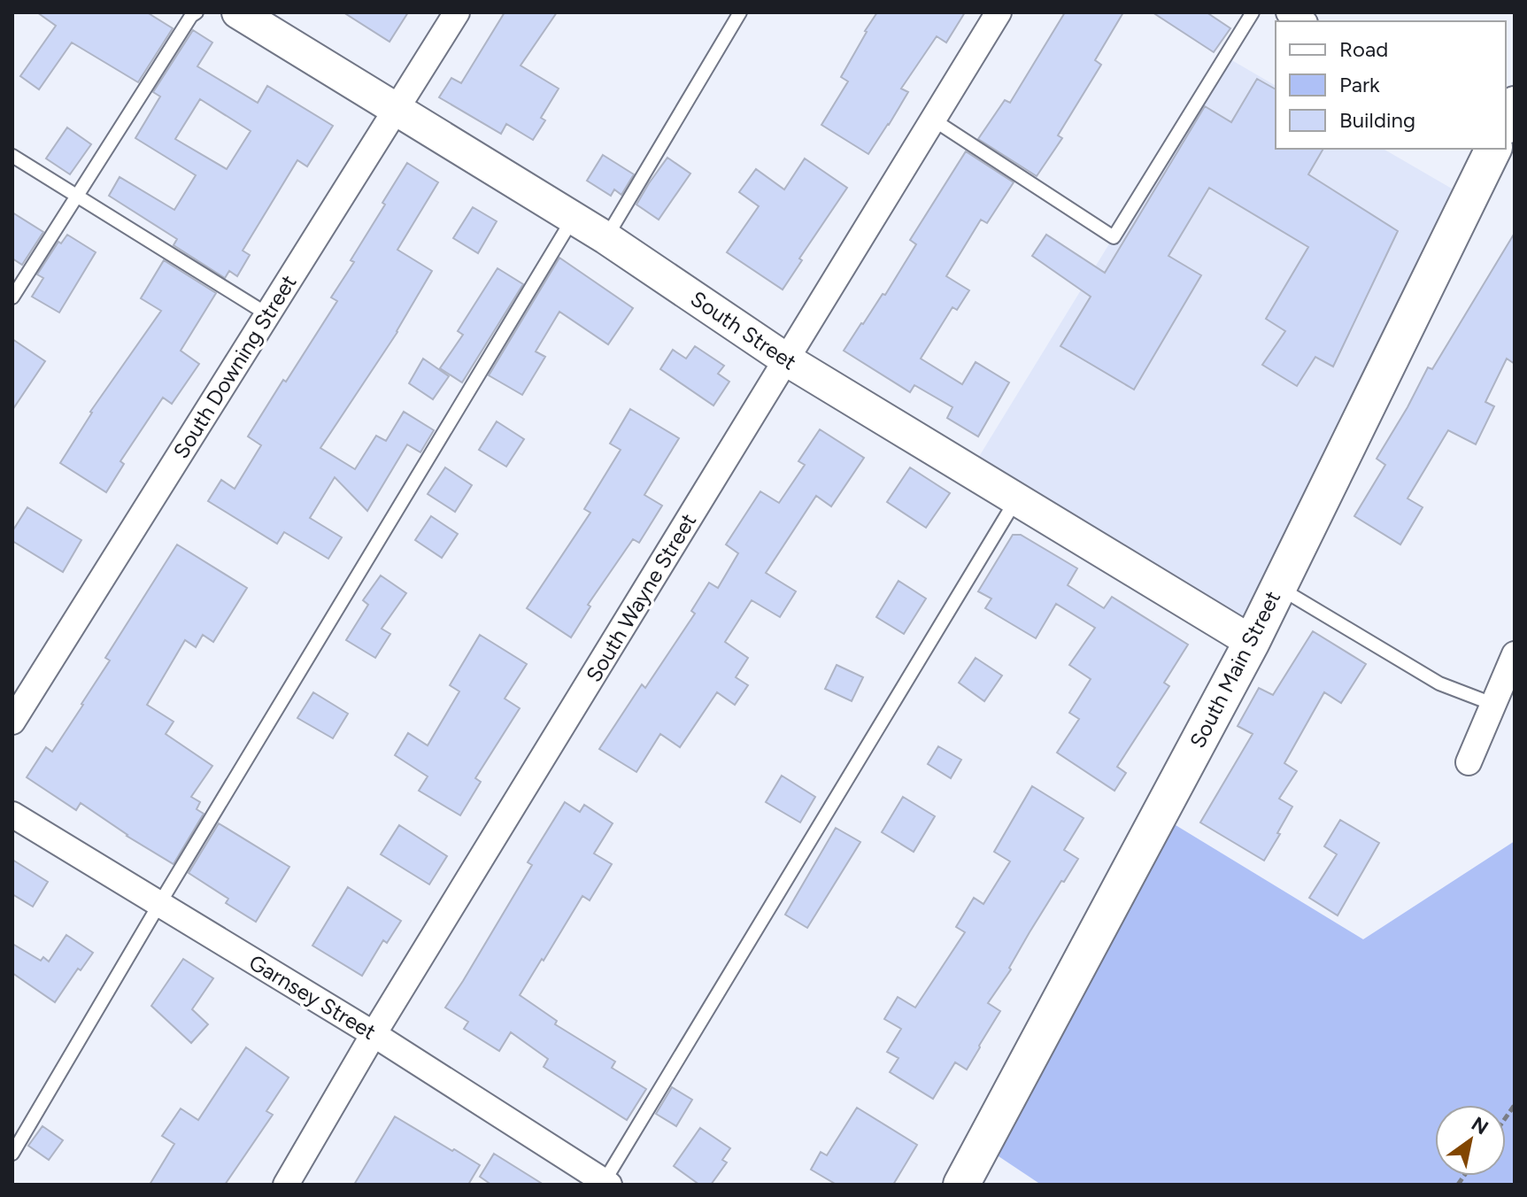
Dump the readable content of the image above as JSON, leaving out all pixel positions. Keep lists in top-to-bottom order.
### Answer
{
  "streets": {
    "main road": ["South Main Street"],
    "street": [
      "South Street",
      "South Downing Street",
      "South Wayne Street",
      "Garnsey Street"
    ]
  },
  "crossings": [
    ["South Street", "South Downing Street"],
    ["South Street", "South Wayne Street"],
    ["South Street", "South Main Street"],
    ["South Wayne Street", "Garnsey Street"]
  ],
  "legend": ["Road", "Park", "Building"],
  "north": "top right"
}
